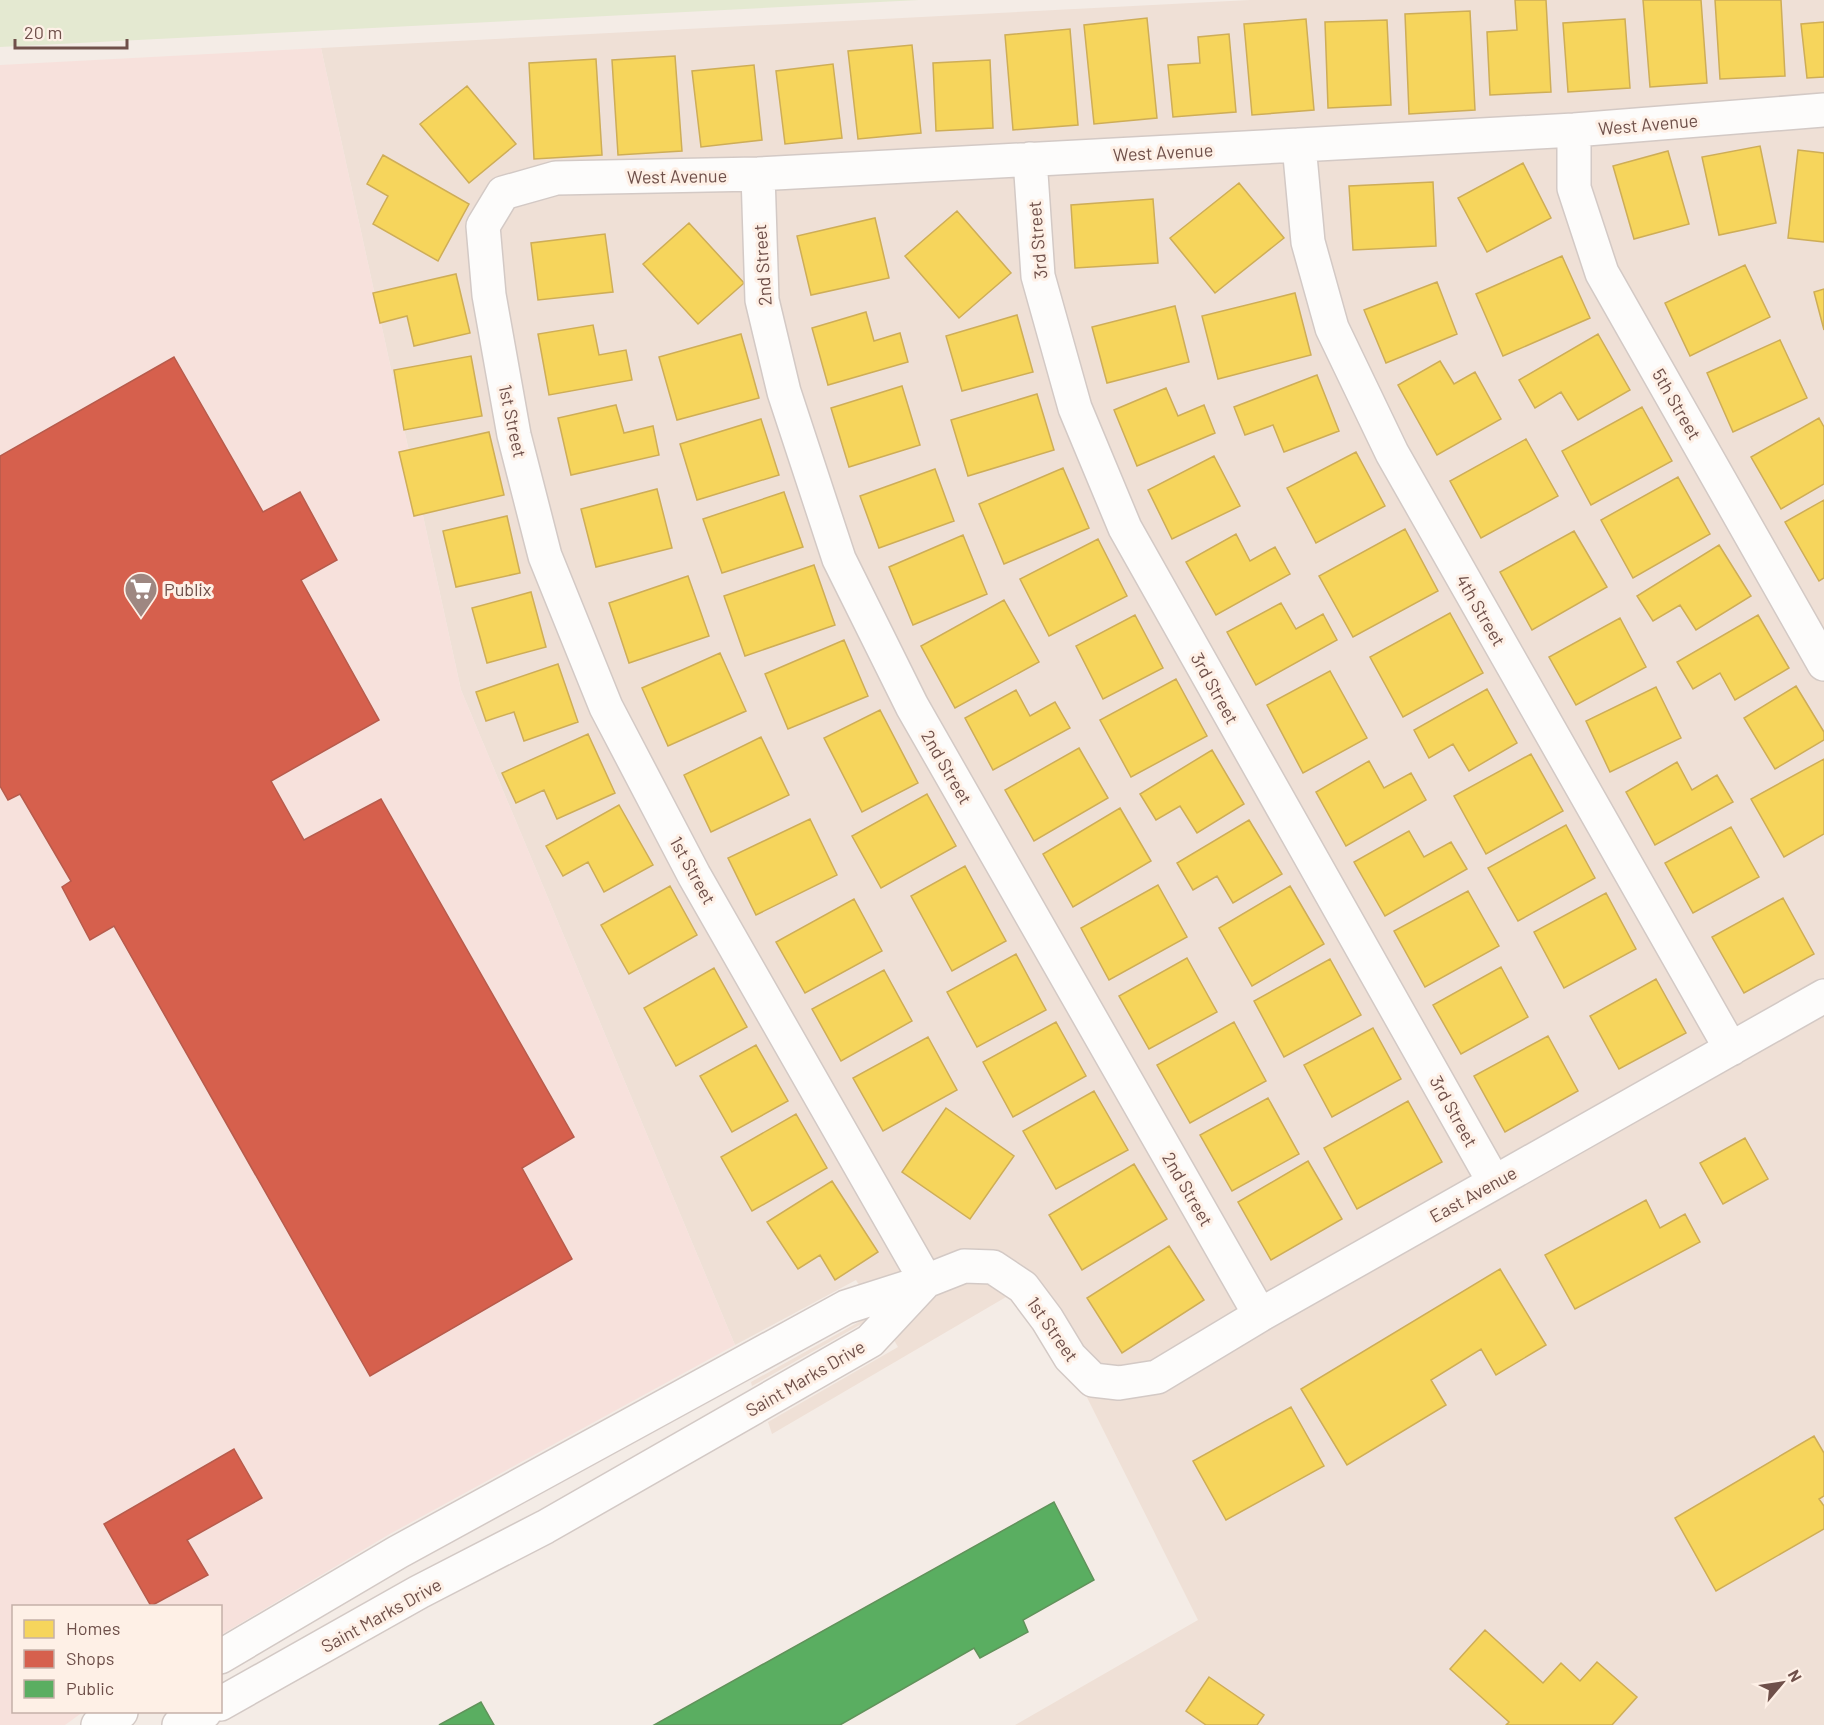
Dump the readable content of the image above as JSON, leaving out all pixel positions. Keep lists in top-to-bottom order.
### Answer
{
  "streets": {
    "street": [
      "West Avenue",
      "3rd Street",
      "2nd Street",
      "5th Street",
      "1st Street",
      "4th Street",
      "East Avenue",
      "Saint Marks Drive"
    ]
  },
  "crossings": [
    ["West Avenue", "3rd Street"],
    ["West Avenue", "2nd Street"],
    ["West Avenue", "5th Street"],
    ["West Avenue", "1st Street"],
    ["West Avenue", "4th Street"],
    ["3rd Street", "East Avenue"],
    ["2nd Street", "East Avenue"],
    ["1st Street", "East Avenue"],
    ["1st Street", "Saint Marks Drive"],
    ["4th Street", "East Avenue"]
  ],
  "places": {
    "supermarket": ["Publix"]
  },
  "legend": ["Homes", "Shops", "Public"],
  "scale_bar": "20 m",
  "north": "top right"
}
